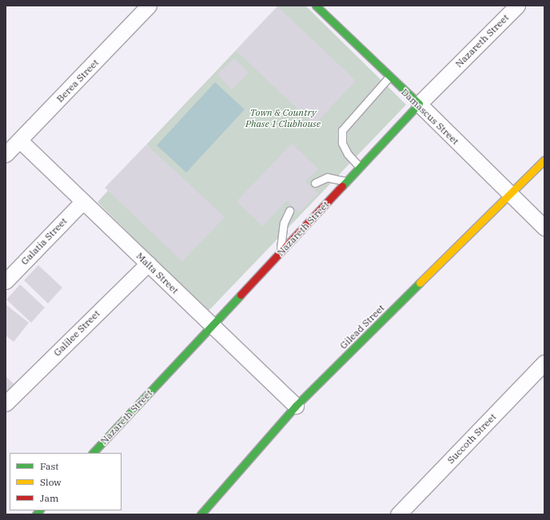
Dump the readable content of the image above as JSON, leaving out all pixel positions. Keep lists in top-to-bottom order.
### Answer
{
  "streets": {
    "street": [
      "Nazareth Street",
      "Berea Street",
      "Damascus Street",
      "Galatia Street",
      "Malta Street",
      "Gilead Street",
      "Galilee Street",
      "Succoth Street"
    ]
  },
  "crossings": [
    ["Nazareth Street", "Damascus Street"],
    ["Nazareth Street", "Malta Street"],
    ["Berea Street", "Malta Street"],
    ["Damascus Street", "Gilead Street"],
    ["Galatia Street", "Malta Street"],
    ["Malta Street", "Gilead Street"],
    ["Malta Street", "Galilee Street"]
  ],
  "parks": ["Town & Country Phase 1 Clubhouse"],
  "legend": ["Fast", "Slow", "Jam"]
}
